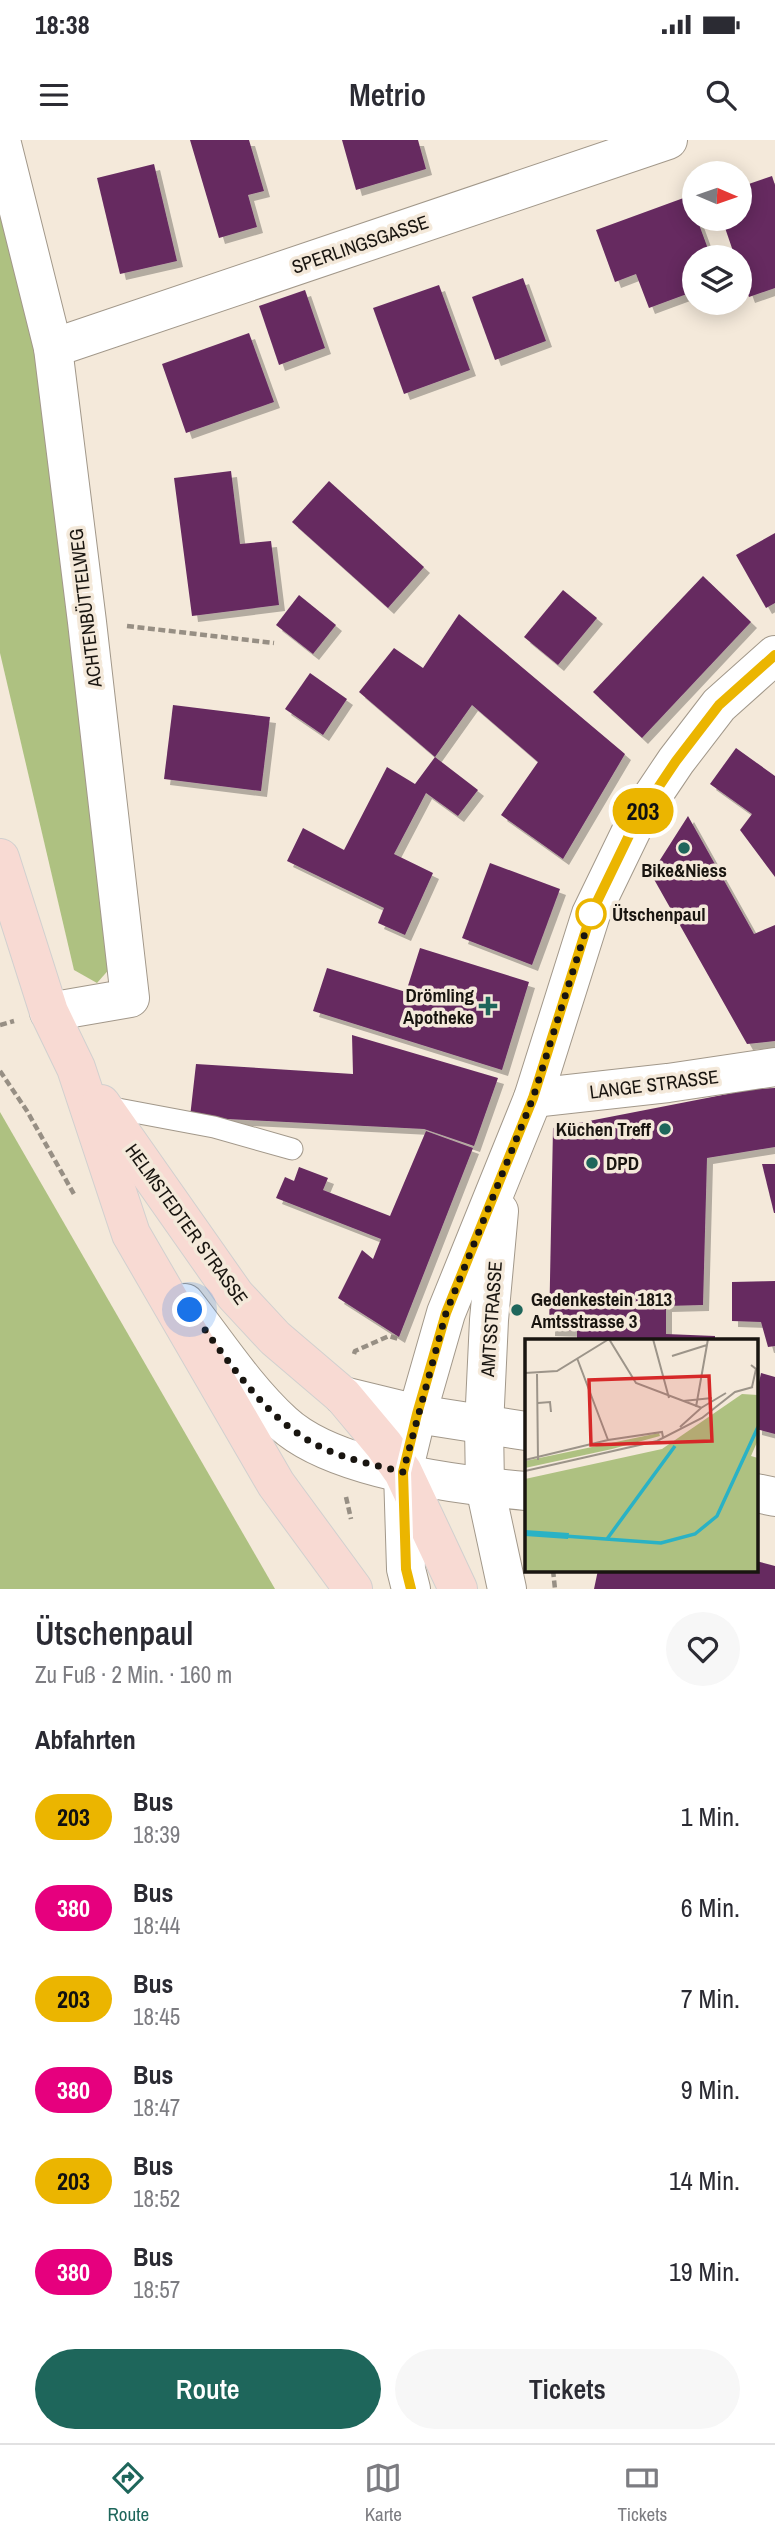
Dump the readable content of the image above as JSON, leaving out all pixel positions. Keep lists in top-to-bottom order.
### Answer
{
  "streets": {
    "main road": ["HELMSTEDTER STRASSE"],
    "street": [
      "SPERLINGSGASSE",
      "ACHTENBÜTTELWEG",
      "LANGE STRASSE",
      "AMTSSTRASSE"
    ]
  },
  "crossings": [
    ["SPERLINGSGASSE", "ACHTENBÜTTELWEG"],
    ["ACHTENBÜTTELWEG", "HELMSTEDTER STRASSE"],
    ["LANGE STRASSE", "AMTSSTRASSE"],
    ["HELMSTEDTER STRASSE", "AMTSSTRASSE"]
  ],
  "places": {
    "other": [
      "Bike&Niess",
      "Ütschenpaul",
      "Küchen Treff",
      "DPD",
      "Gedenkestein 1813 Amtsstrasse 3"
    ],
    "health": ["Drömling Apotheke"]
  },
  "lines": ["bus line 203"],
  "north": "right",
  "page": {
    "status": "18:38",
    "header": "Metrio",
    "on_map": "203",
    "heading": [
      ["Ütschenpaul", "Zu Fuß · 2 Min. · 160 m"],
      "Abfahrten"
    ],
    "list": [
      {
        "mark": "203",
        "name": "Bus",
        "note": "18:39",
        "value": "1 Min."
      },
      {
        "mark": "380",
        "name": "Bus",
        "note": "18:44",
        "value": "6 Min."
      },
      {
        "mark": "203",
        "name": "Bus",
        "note": "18:45",
        "value": "7 Min."
      },
      {
        "mark": "380",
        "name": "Bus",
        "note": "18:47",
        "value": "9 Min."
      },
      {
        "mark": "203",
        "name": "Bus",
        "note": "18:52",
        "value": "14 Min."
      },
      {
        "mark": "380",
        "name": "Bus",
        "note": "18:57",
        "value": "19 Min."
      }
    ],
    "buttons": ["Route", "Tickets"],
    "tabs": ["Route", "Karte", "Tickets"]
  }
}
